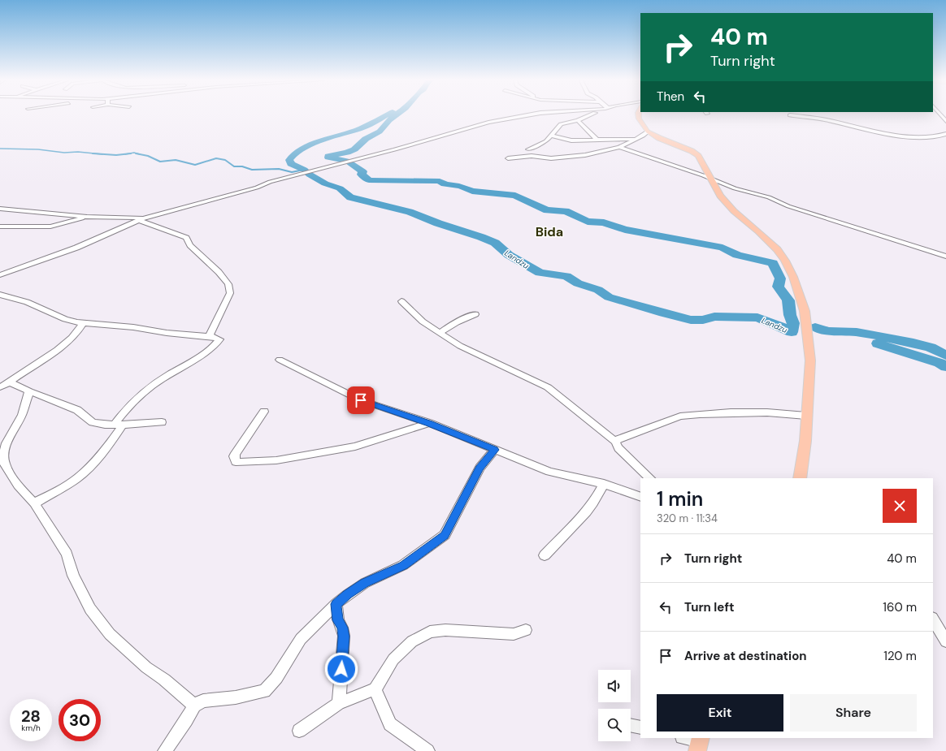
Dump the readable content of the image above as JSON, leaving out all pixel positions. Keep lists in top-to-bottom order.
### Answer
{
  "districts": ["Bida"],
  "water": ["Landzu"],
  "page": {
    "turn": ["40 m", "Turn right"],
    "then": "Then",
    "heading": ["1 min", "320 m · 11:34"],
    "list": [
      {
        "name": "Turn right",
        "value": "40 m"
      },
      {
        "name": "Turn left",
        "value": "160 m"
      },
      {
        "name": "Arrive at destination",
        "value": "120 m"
      }
    ],
    "buttons": ["Exit", "Share"],
    "speed": "28 km/h",
    "limit": "30"
  }
}
